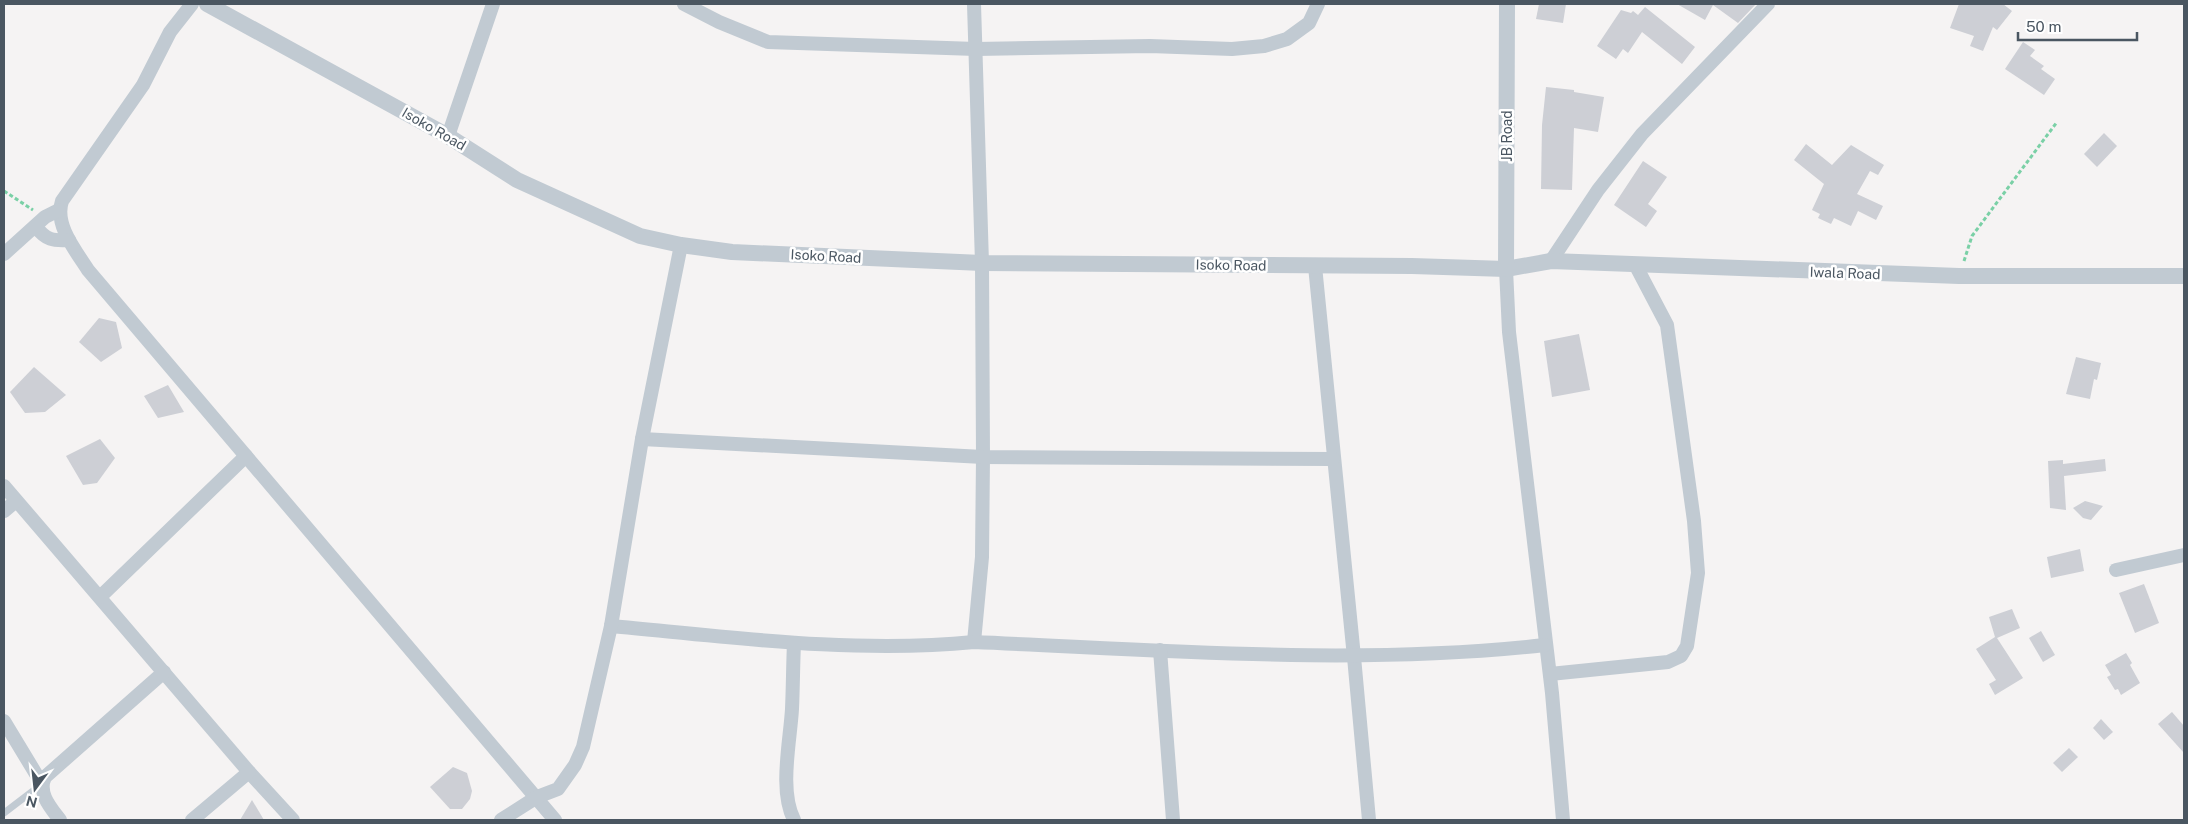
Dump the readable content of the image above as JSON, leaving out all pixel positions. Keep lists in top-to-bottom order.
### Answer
{
  "streets": {
    "street": ["Isoko Road", "JB Road", "Iwala Road"]
  },
  "crossings": [
    ["Isoko Road", "JB Road"],
    ["Isoko Road", "Iwala Road"],
    ["JB Road", "Iwala Road"]
  ],
  "scale_bar": "50 m",
  "north": "bottom"
}
